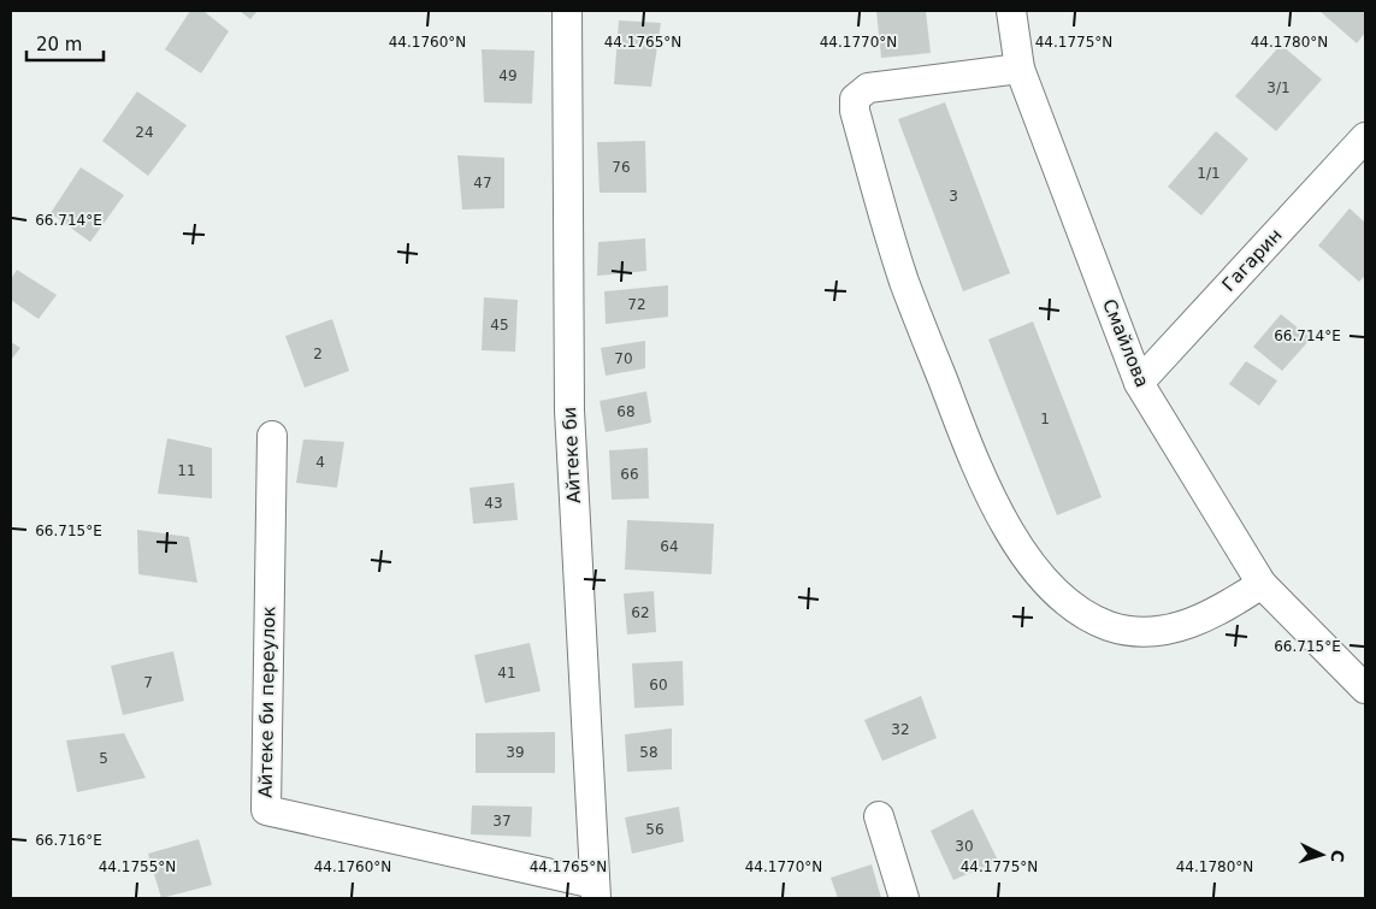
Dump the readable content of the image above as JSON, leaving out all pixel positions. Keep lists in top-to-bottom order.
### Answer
{
  "streets": {
    "street": [
      "Гагарин",
      "Смайлова",
      "Айтеке би",
      "Айтеке би переулок"
    ]
  },
  "crossings": [
    ["Гагарин", "Смайлова"],
    ["Айтеке би", "Айтеке би переулок"]
  ],
  "house_numbers": [
    "49",
    "3/1",
    "24",
    "76",
    "1/1",
    "47",
    "3",
    "72",
    "45",
    "2",
    "70",
    "68",
    "1",
    "4",
    "11",
    "66",
    "43",
    "64",
    "62",
    "41",
    "7",
    "60",
    "32",
    "39",
    "58",
    "5",
    "37",
    "56",
    "30"
  ],
  "scale_bar": "20 m",
  "north": "right",
  "coordinates": [
    "44.1760°N",
    "44.1765°N",
    "44.1770°N",
    "44.1775°N",
    "44.1780°N",
    "66.714°E",
    "66.715°E",
    "66.716°E",
    "44.1755°N"
  ]
}
